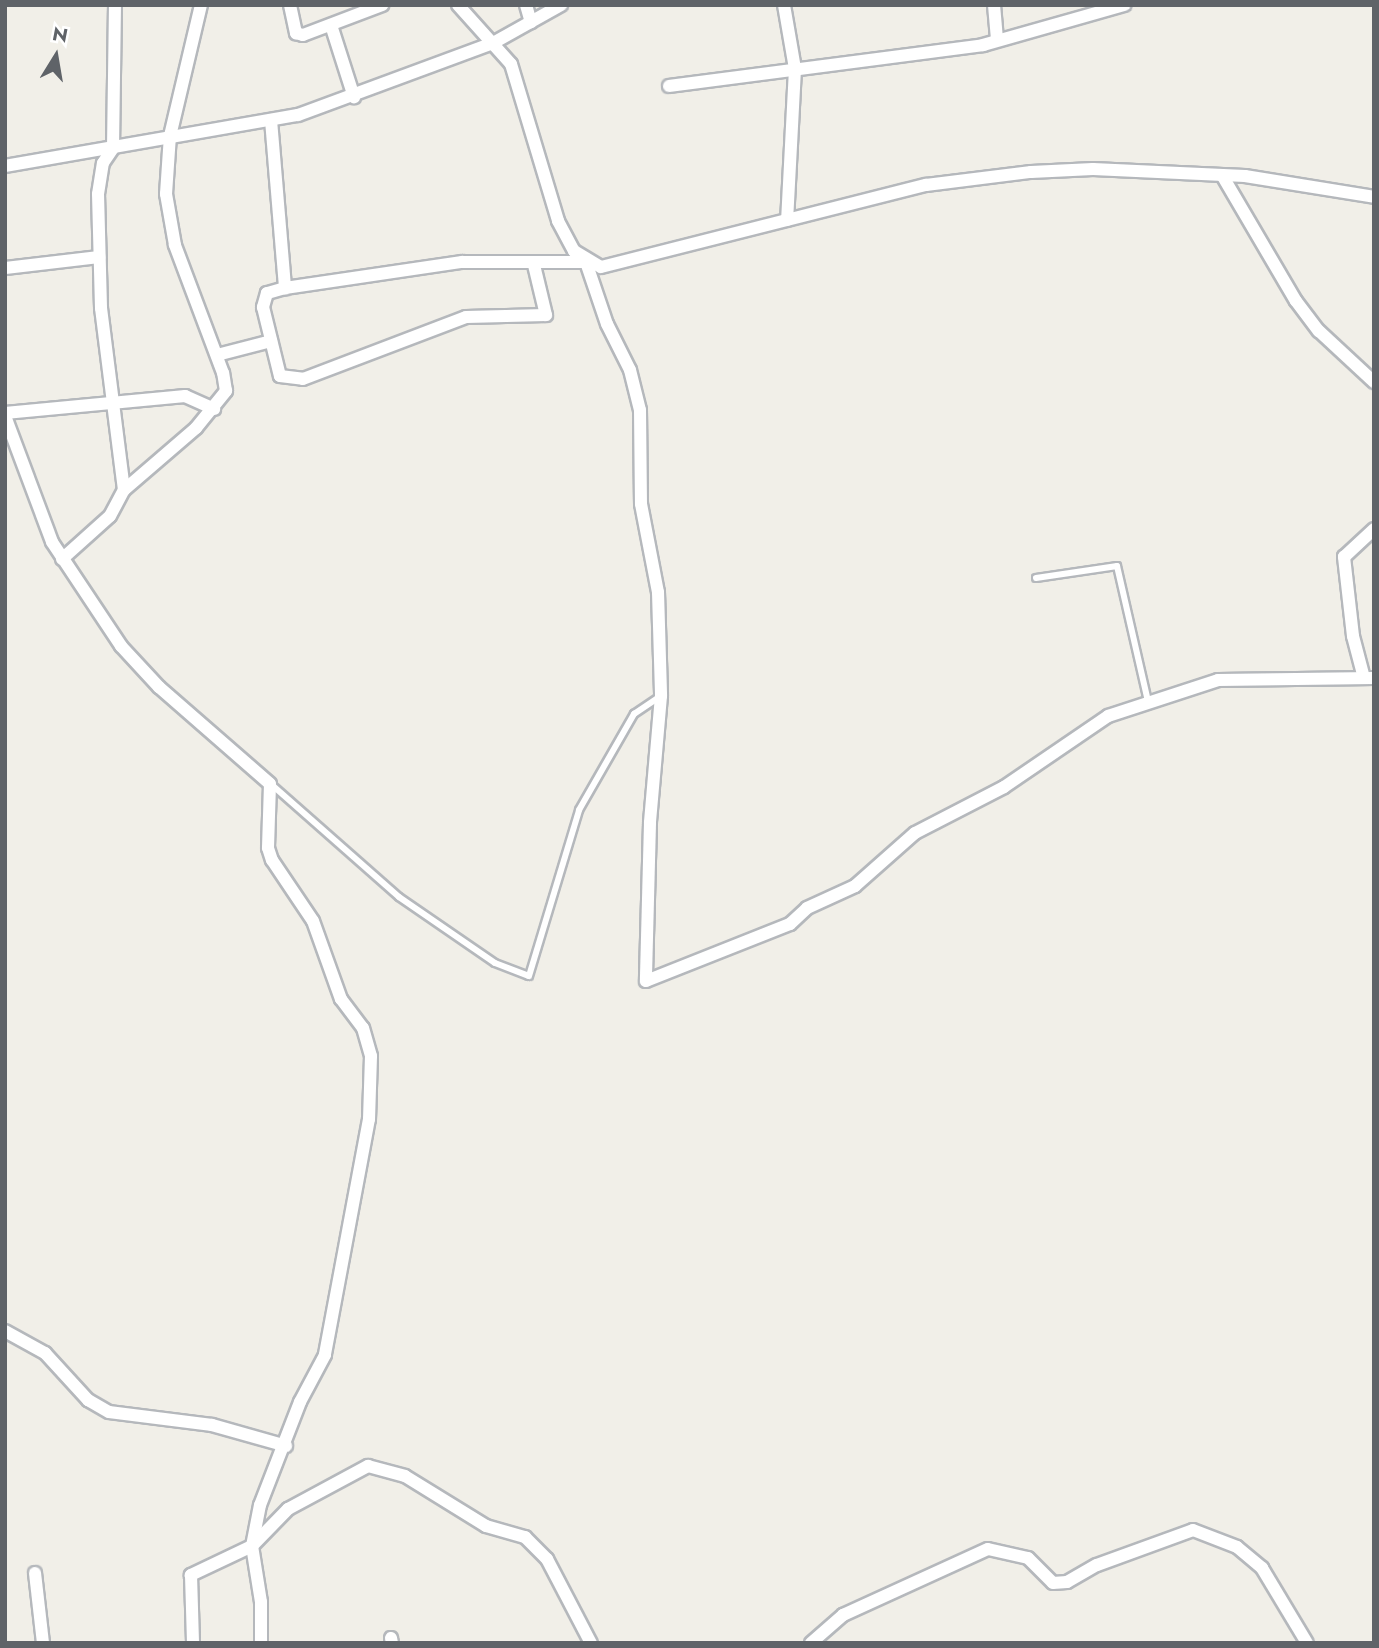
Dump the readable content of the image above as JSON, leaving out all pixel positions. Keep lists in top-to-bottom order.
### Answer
{
  "north": "top"
}
